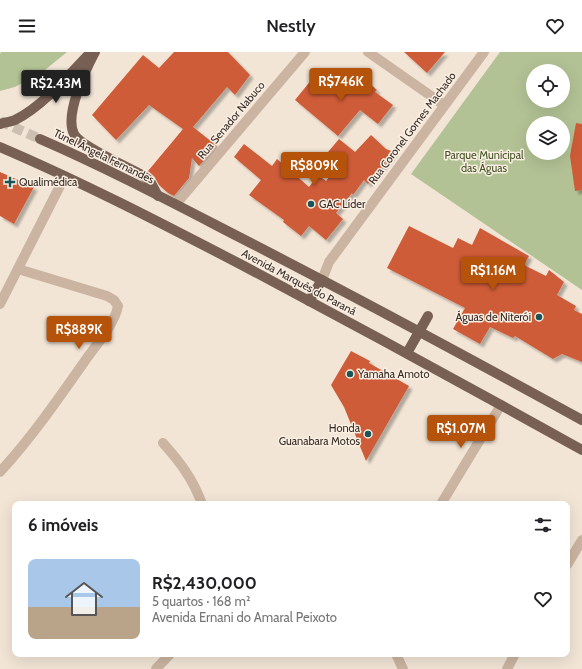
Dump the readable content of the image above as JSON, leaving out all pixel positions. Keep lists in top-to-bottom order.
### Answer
{
  "streets": {
    "main road": ["Túnel Ângela Fernandes", "Avenida Marquês do Paraná"],
    "street": ["Rua Senador Nabuco", "Rua Coronel Gomes Machado"]
  },
  "crossings": [
    ["Rua Senador Nabuco", "Avenida Marquês do Paraná"],
    ["Rua Coronel Gomes Machado", "Avenida Marquês do Paraná"],
    ["Túnel Ângela Fernandes", "Avenida Marquês do Paraná"]
  ],
  "parks": ["Parque Municipal das Águas"],
  "places": {
    "health": ["Qualimédica"],
    "other": [
      "GAC Líder",
      "Águas de Niterói",
      "Yamaha Amoto",
      "Honda Guanabara Motos"
    ]
  },
  "page": {
    "header": "Nestly",
    "price": [
      "R$746K",
      "R$2.43M",
      "R$809K",
      "R$1.16M",
      "R$889K",
      "R$1.07M"
    ],
    "heading": "6 imóveis",
    "list": [
      {
        "name": "R$2,430,000",
        "note": "5 quartos · 168 m² · Avenida Ernani do Amaral Peixoto"
      }
    ]
  }
}
